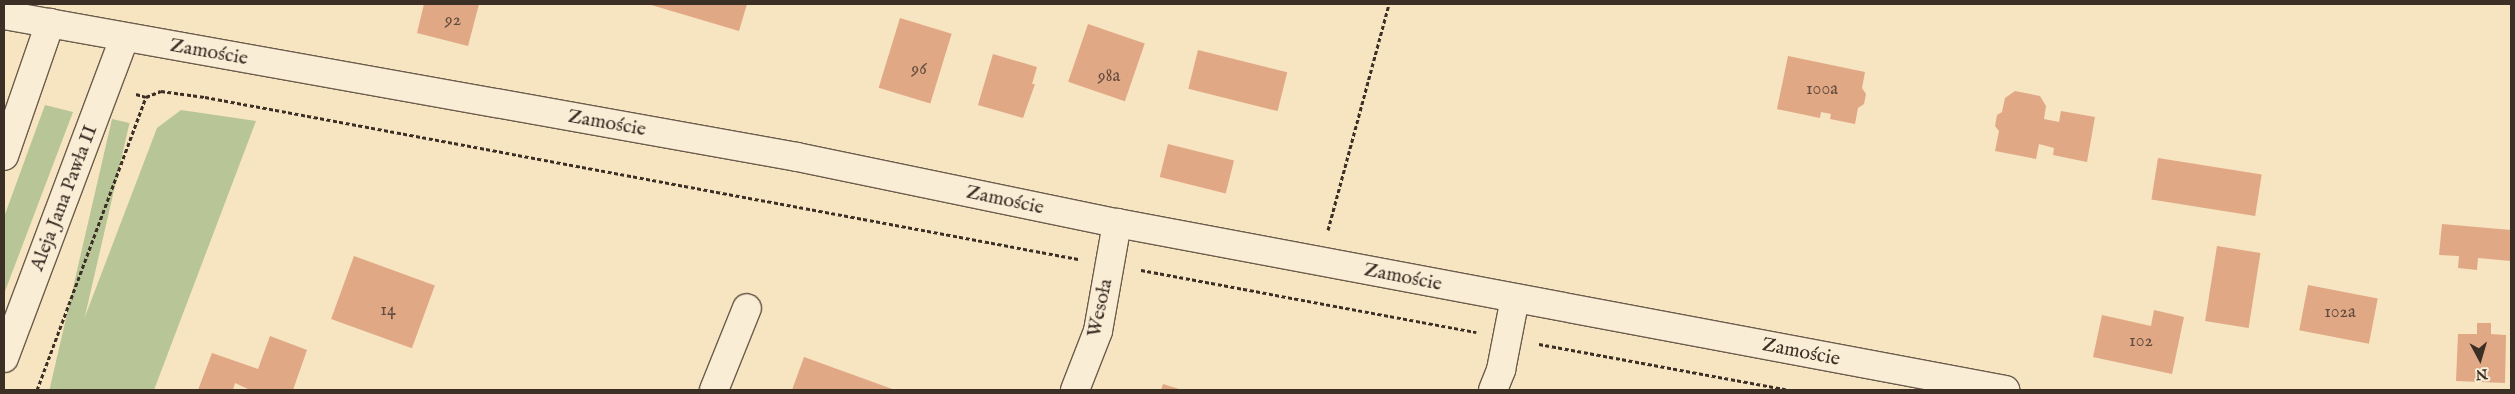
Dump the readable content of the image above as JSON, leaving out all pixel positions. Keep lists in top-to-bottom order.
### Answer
{
  "streets": {
    "street": ["Zamoście", "Aleja Jana Pawła II", "Wesoła"]
  },
  "crossings": [
    ["Zamoście", "Aleja Jana Pawła II"],
    ["Zamoście", "Wesoła"]
  ],
  "house_numbers": [
    "92",
    "96",
    "98a",
    "100a",
    "14",
    "102a",
    "102"
  ],
  "north": "bottom"
}
